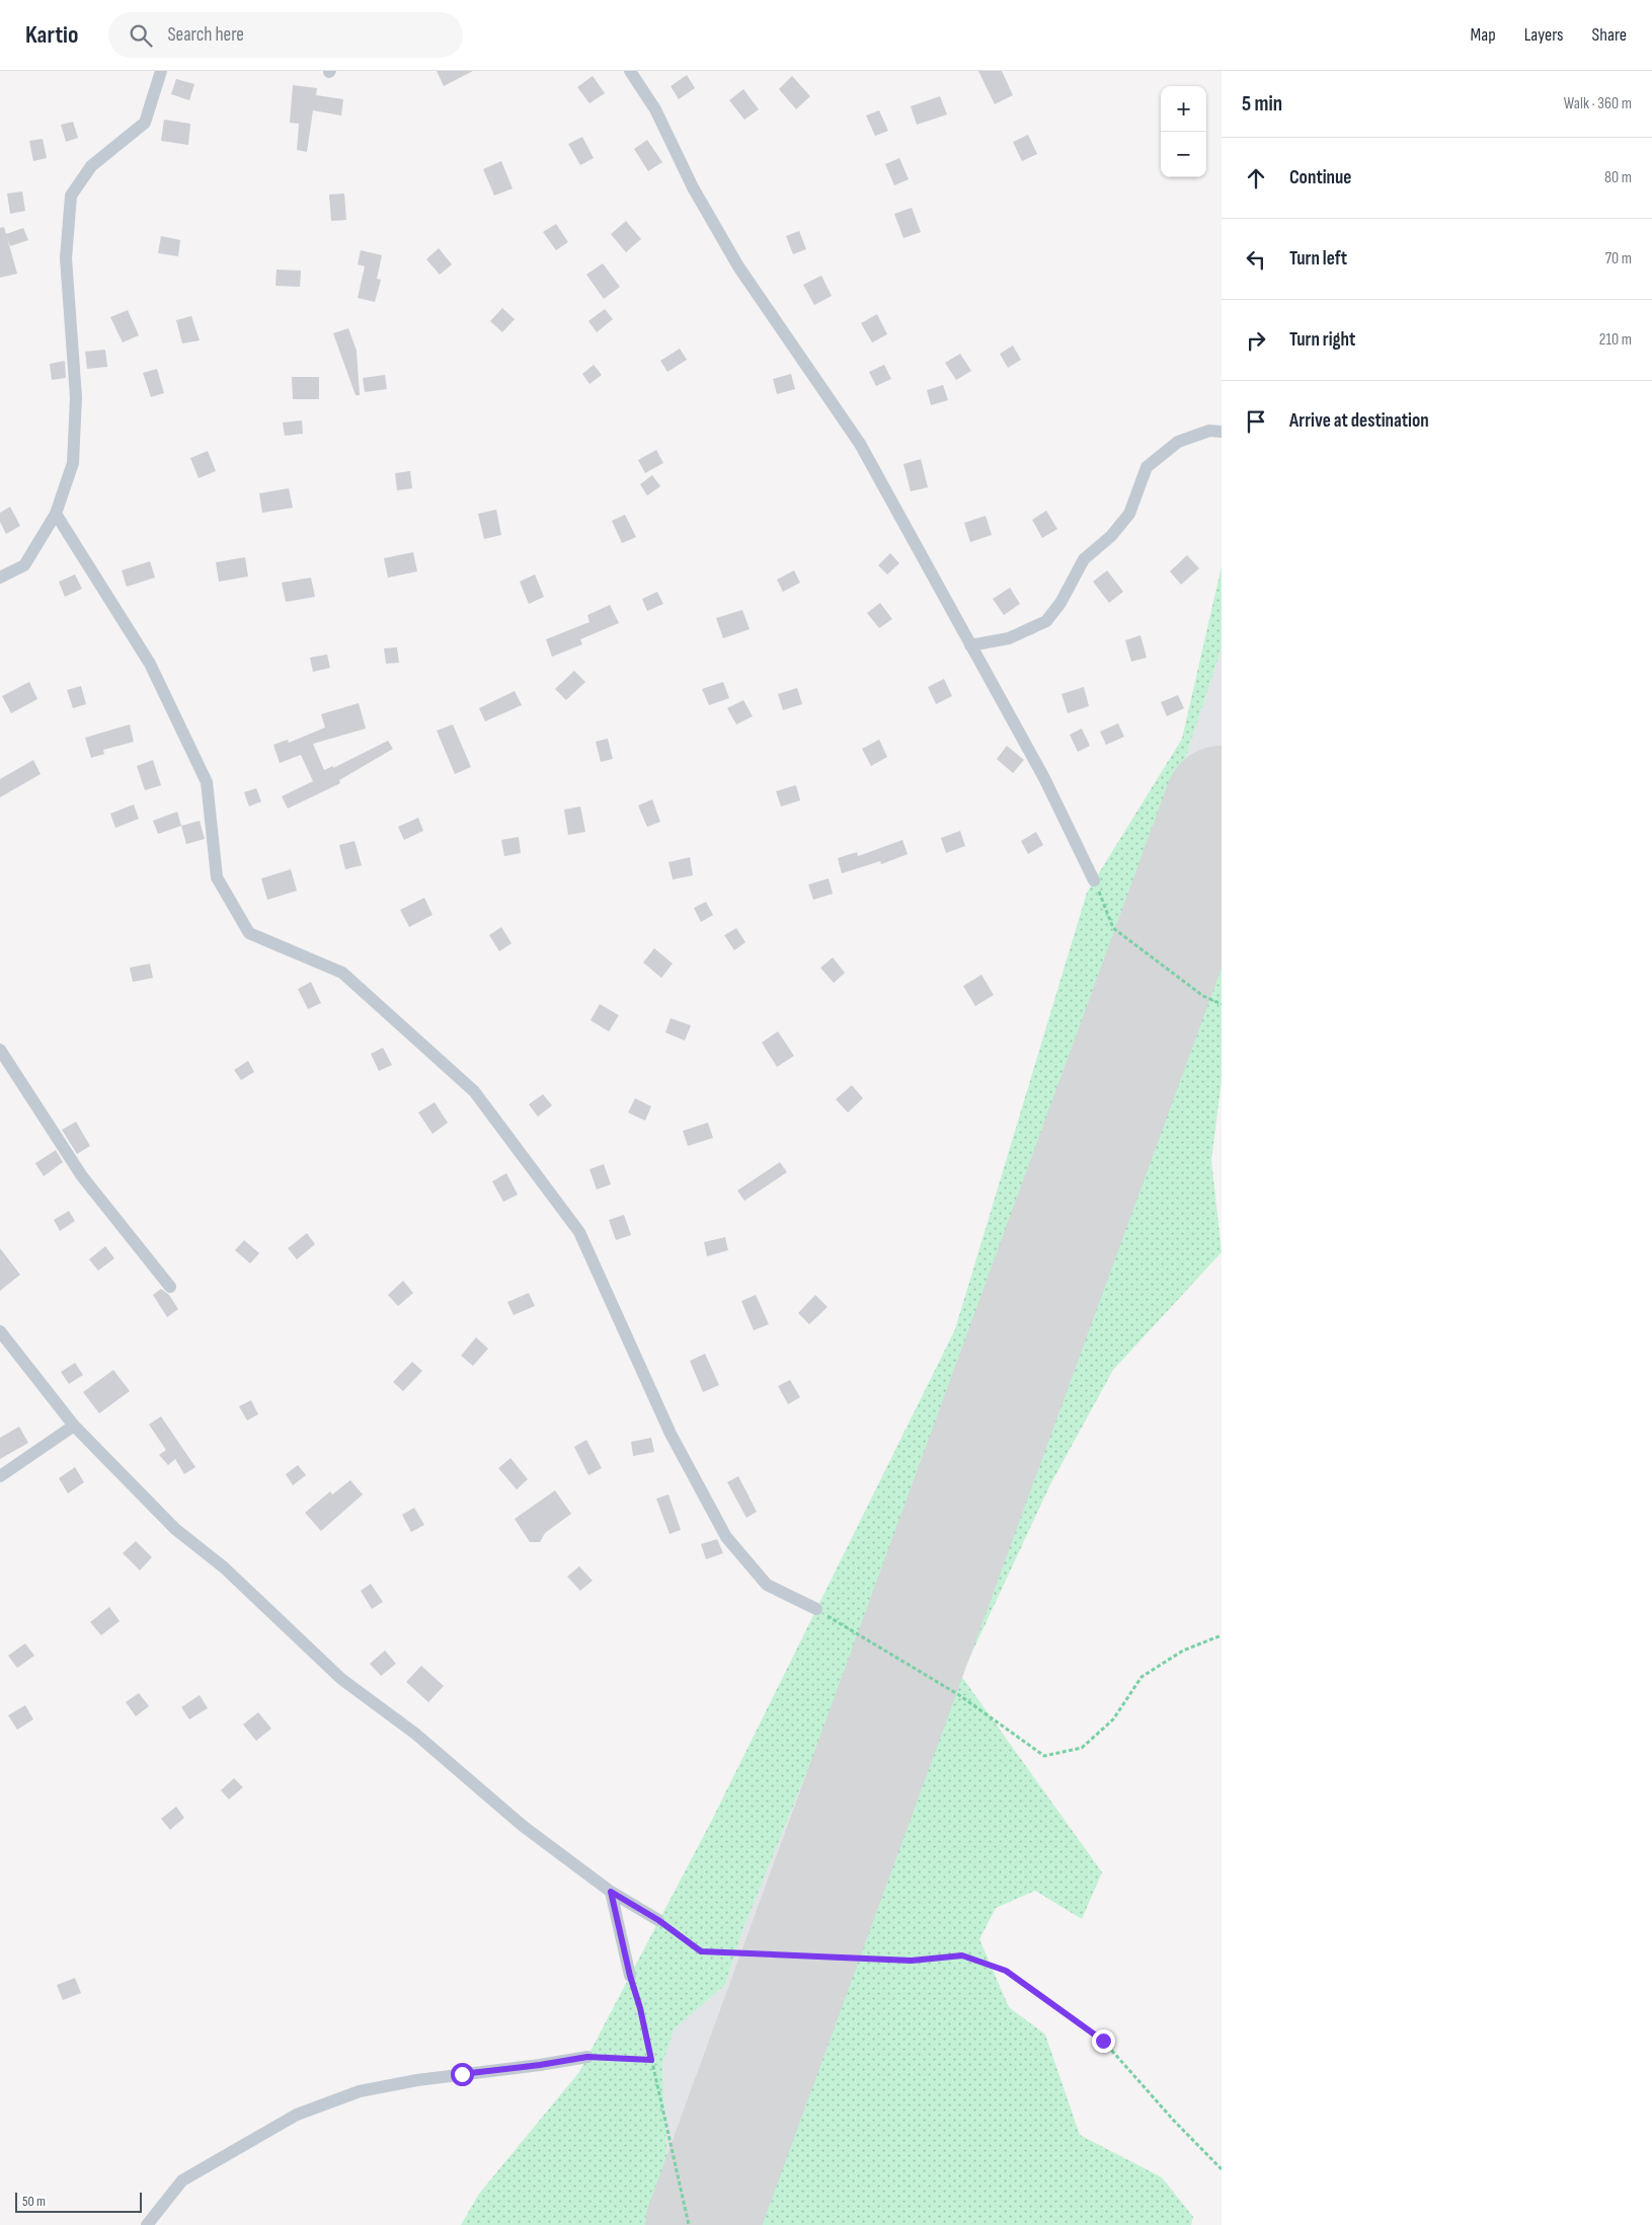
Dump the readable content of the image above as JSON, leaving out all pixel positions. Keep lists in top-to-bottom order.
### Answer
{
  "scale_bar": "50 m",
  "page": {
    "header": "Kartio",
    "search": "Search here",
    "nav": ["Map", "Layers", "Share"],
    "heading": ["5 min", "Walk · 360 m"],
    "map_buttons": ["+", "−"],
    "list": [
      ["Continue", "80 m"],
      ["Turn left", "70 m"],
      ["Turn right", "210 m"],
      "Arrive at destination"
    ],
    "scale": "50 m"
  }
}
